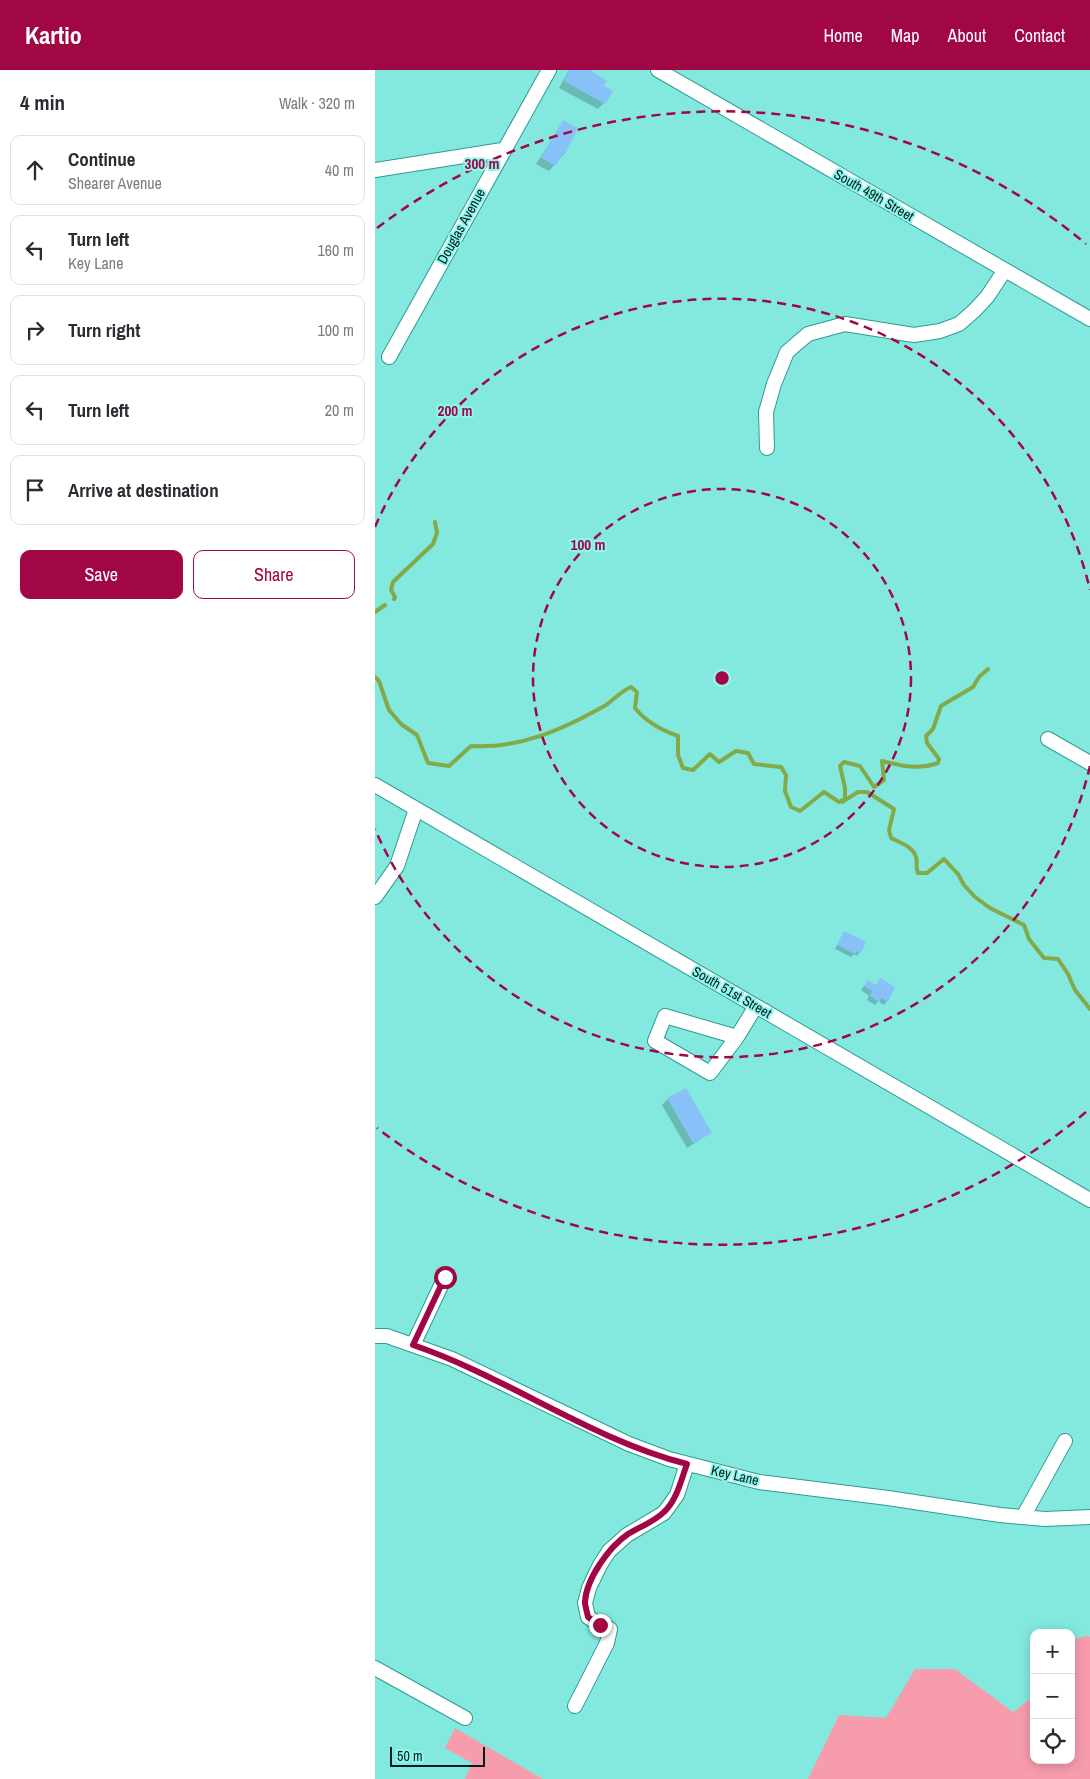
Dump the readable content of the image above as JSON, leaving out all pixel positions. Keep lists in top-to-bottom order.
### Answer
{
  "streets": {
    "street": [
      "South 49th Street",
      "Douglas Avenue",
      "South 51st Street",
      "Key Lane"
    ]
  },
  "scale_bar": "50 m",
  "page": {
    "header": "Kartio",
    "nav": [
      "Home",
      "Map",
      "About",
      "Contact"
    ],
    "heading": ["4 min", "Walk · 320 m"],
    "list": [
      ["Continue", "Shearer Avenue", "40 m"],
      ["Turn left", "Key Lane", "160 m"],
      ["Turn right", "100 m"],
      ["Turn left", "20 m"],
      "Arrive at destination"
    ],
    "buttons": ["Save", "Share"],
    "map_buttons": ["+", "−"],
    "scale": "50 m"
  },
  "rings": ["300 m", "200 m", "100 m"]
}
